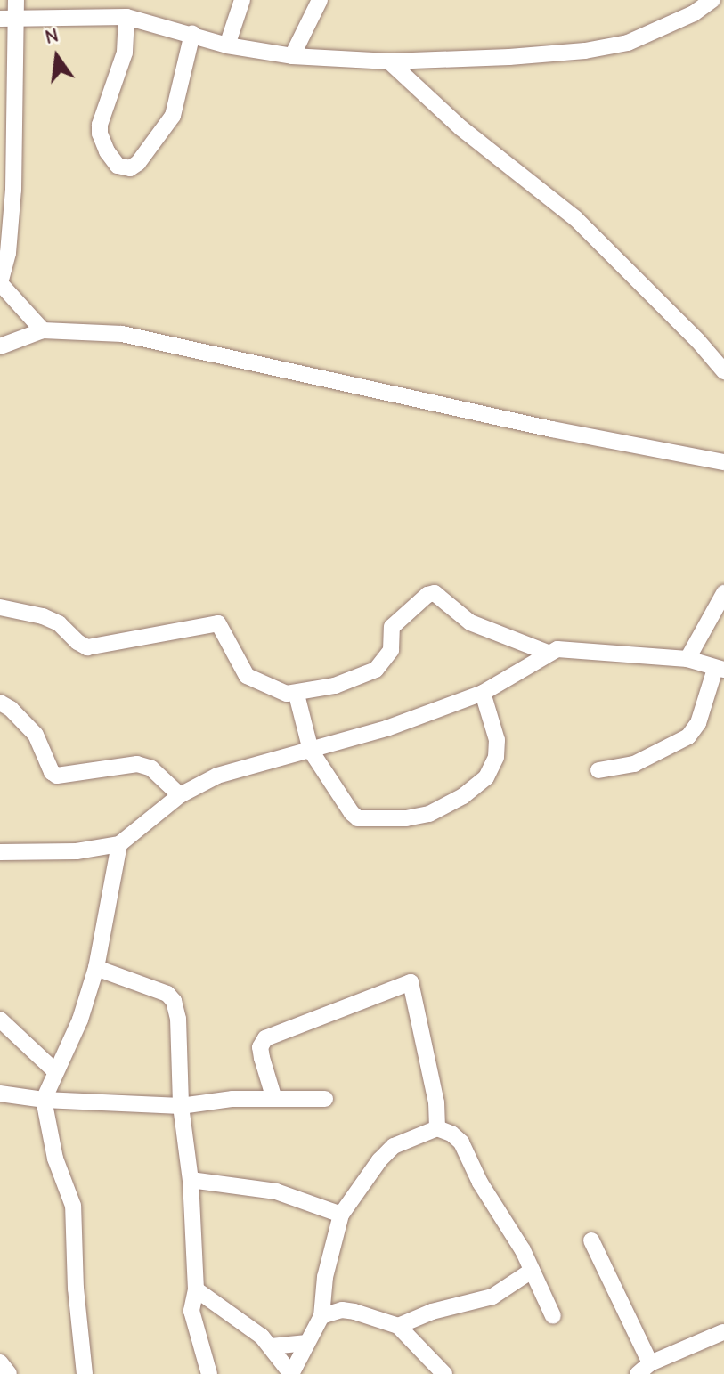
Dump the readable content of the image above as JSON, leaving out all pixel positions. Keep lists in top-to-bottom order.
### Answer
{
  "north": "top"
}
